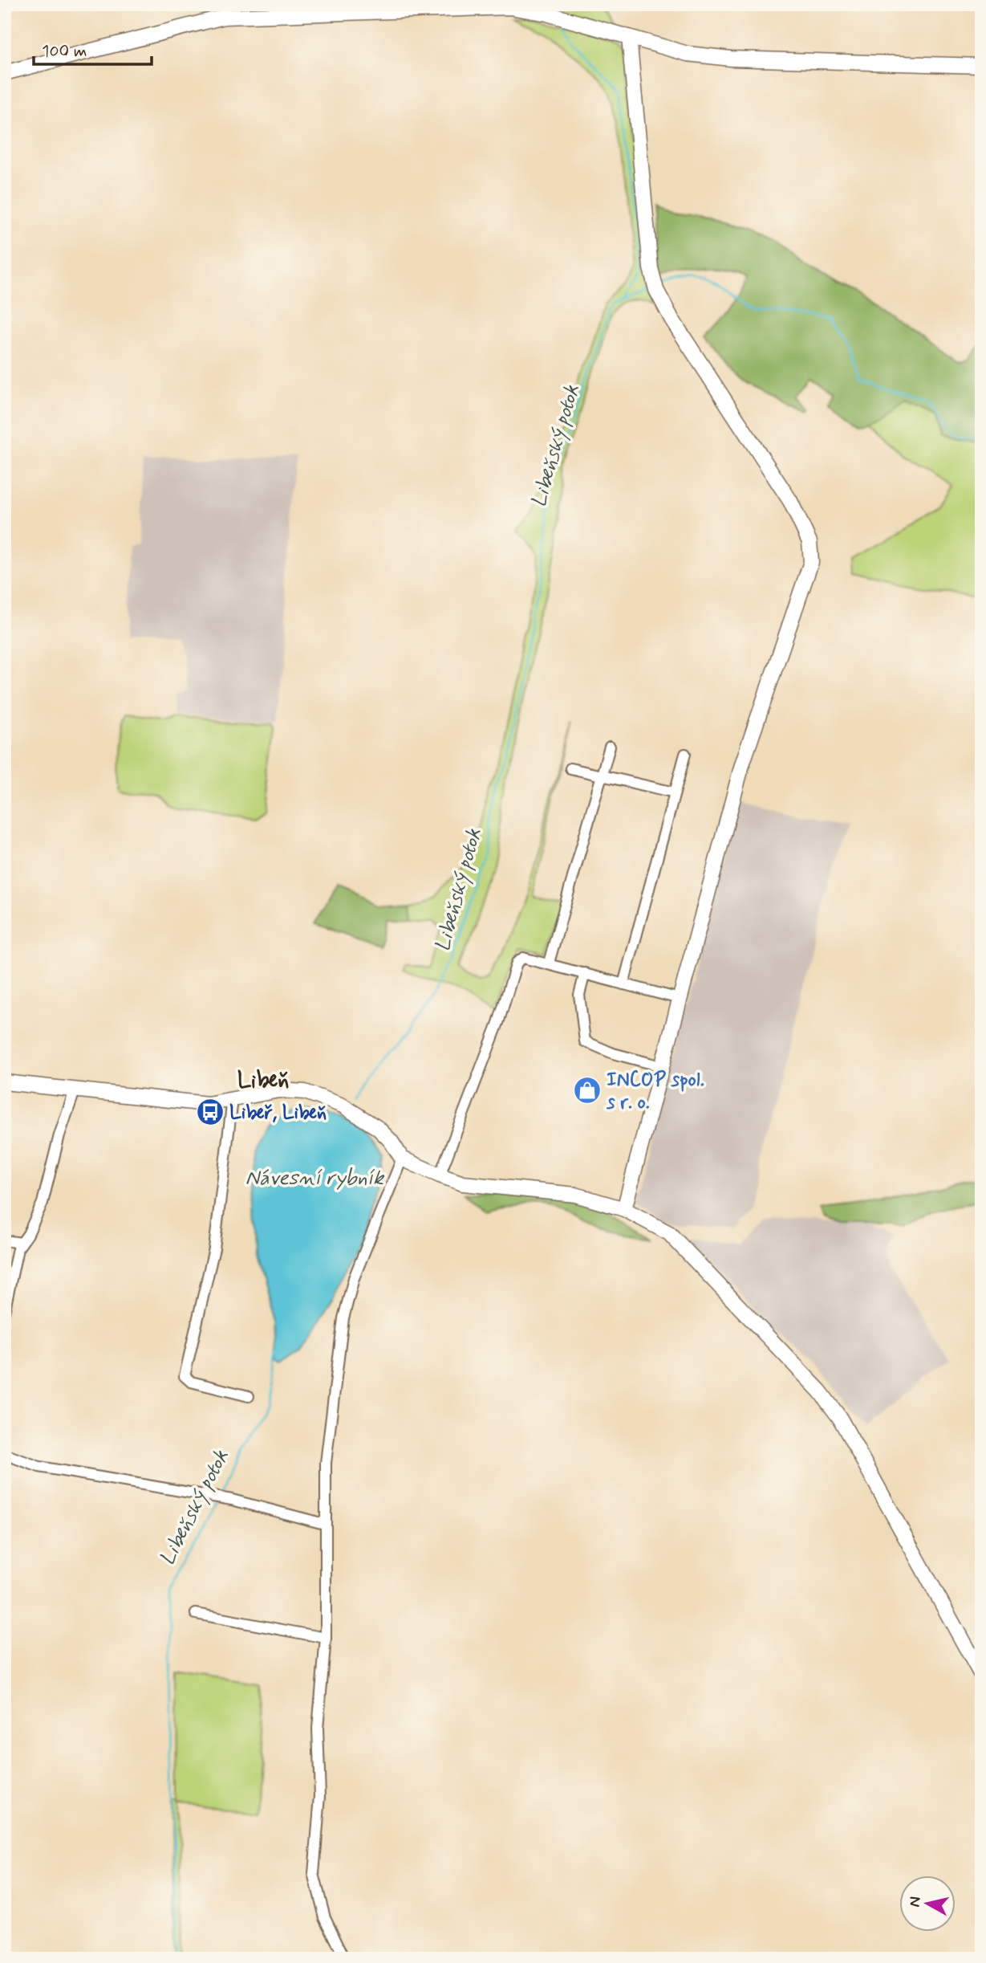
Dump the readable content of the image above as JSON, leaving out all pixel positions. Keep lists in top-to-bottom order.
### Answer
{
  "districts": ["Libeň"],
  "water": ["Libeňský potok", "Návesní rybník"],
  "places": {
    "shop": ["INCOP spol. s r. o."],
    "bus stop": ["Libeř, Libeň"]
  },
  "scale_bar": "100 m",
  "north": "left"
}
